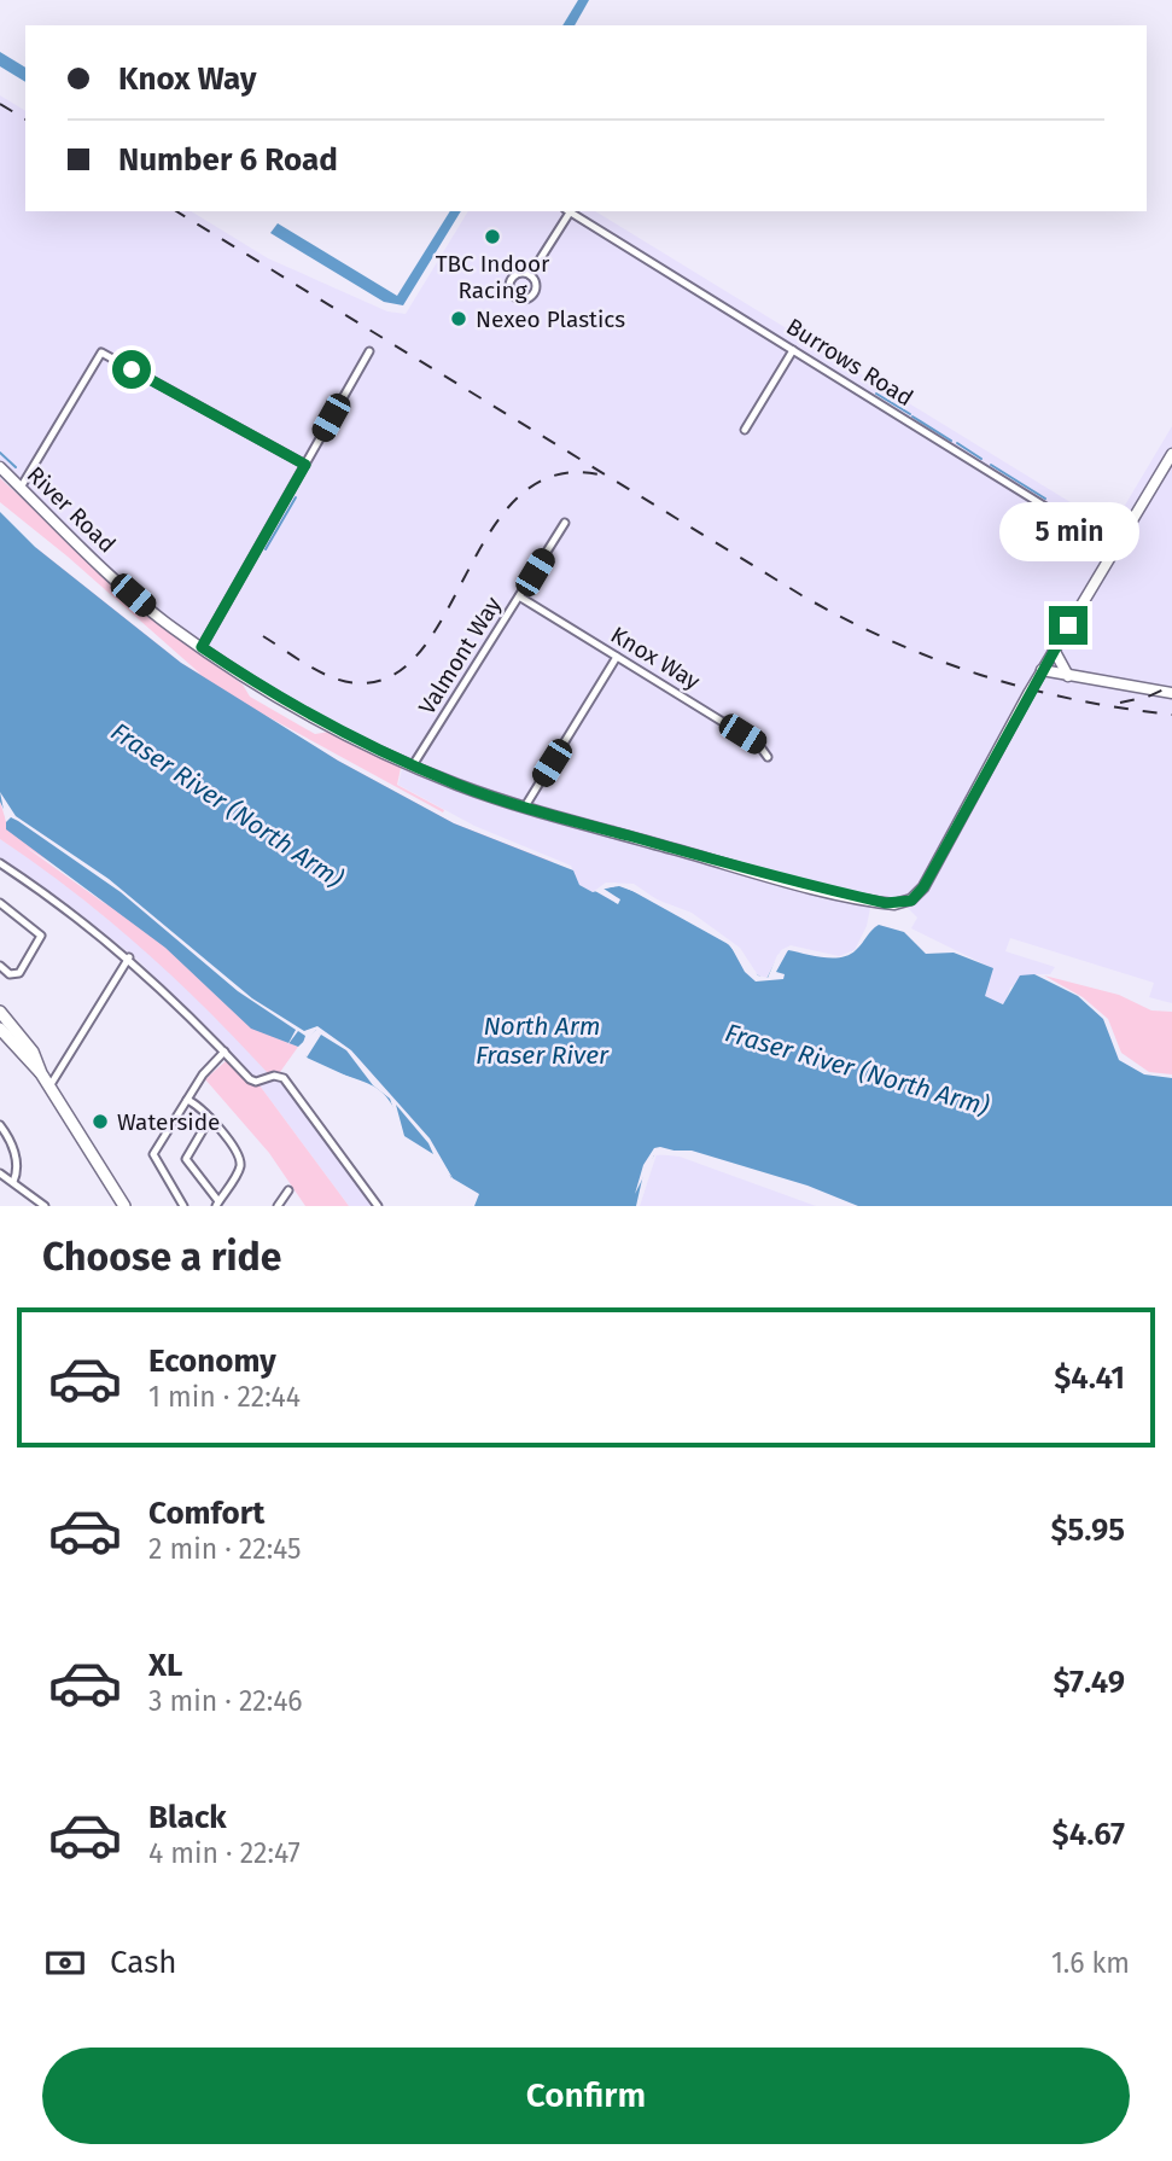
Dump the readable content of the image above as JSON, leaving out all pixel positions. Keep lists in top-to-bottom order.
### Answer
{
  "streets": {
    "street": [
      "Burrows Road",
      "River Road",
      "Valmont Way",
      "Knox Way"
    ]
  },
  "crossings": [
    ["River Road", "Valmont Way"],
    ["Valmont Way", "Knox Way"]
  ],
  "water": ["Fraser River (North Arm)", "North Arm Fraser River"],
  "places": ["TBC Indoor Racing", "Nexeo Plastics", "Waterside"],
  "page": {
    "banner": ["Knox Way", "Number 6 Road"],
    "bubble": "5 min",
    "heading": "Choose a ride",
    "list": [
      {
        "name": "Economy",
        "note": "1 min · 22:44",
        "value": "$4.41"
      },
      {
        "name": "Comfort",
        "note": "2 min · 22:45",
        "value": "$5.95"
      },
      {
        "name": "XL",
        "note": "3 min · 22:46",
        "value": "$7.49"
      },
      {
        "name": "Black",
        "note": "4 min · 22:47",
        "value": "$4.67"
      }
    ],
    "pay": ["Cash", "1.6 km"],
    "buttons": "Confirm"
  }
}
